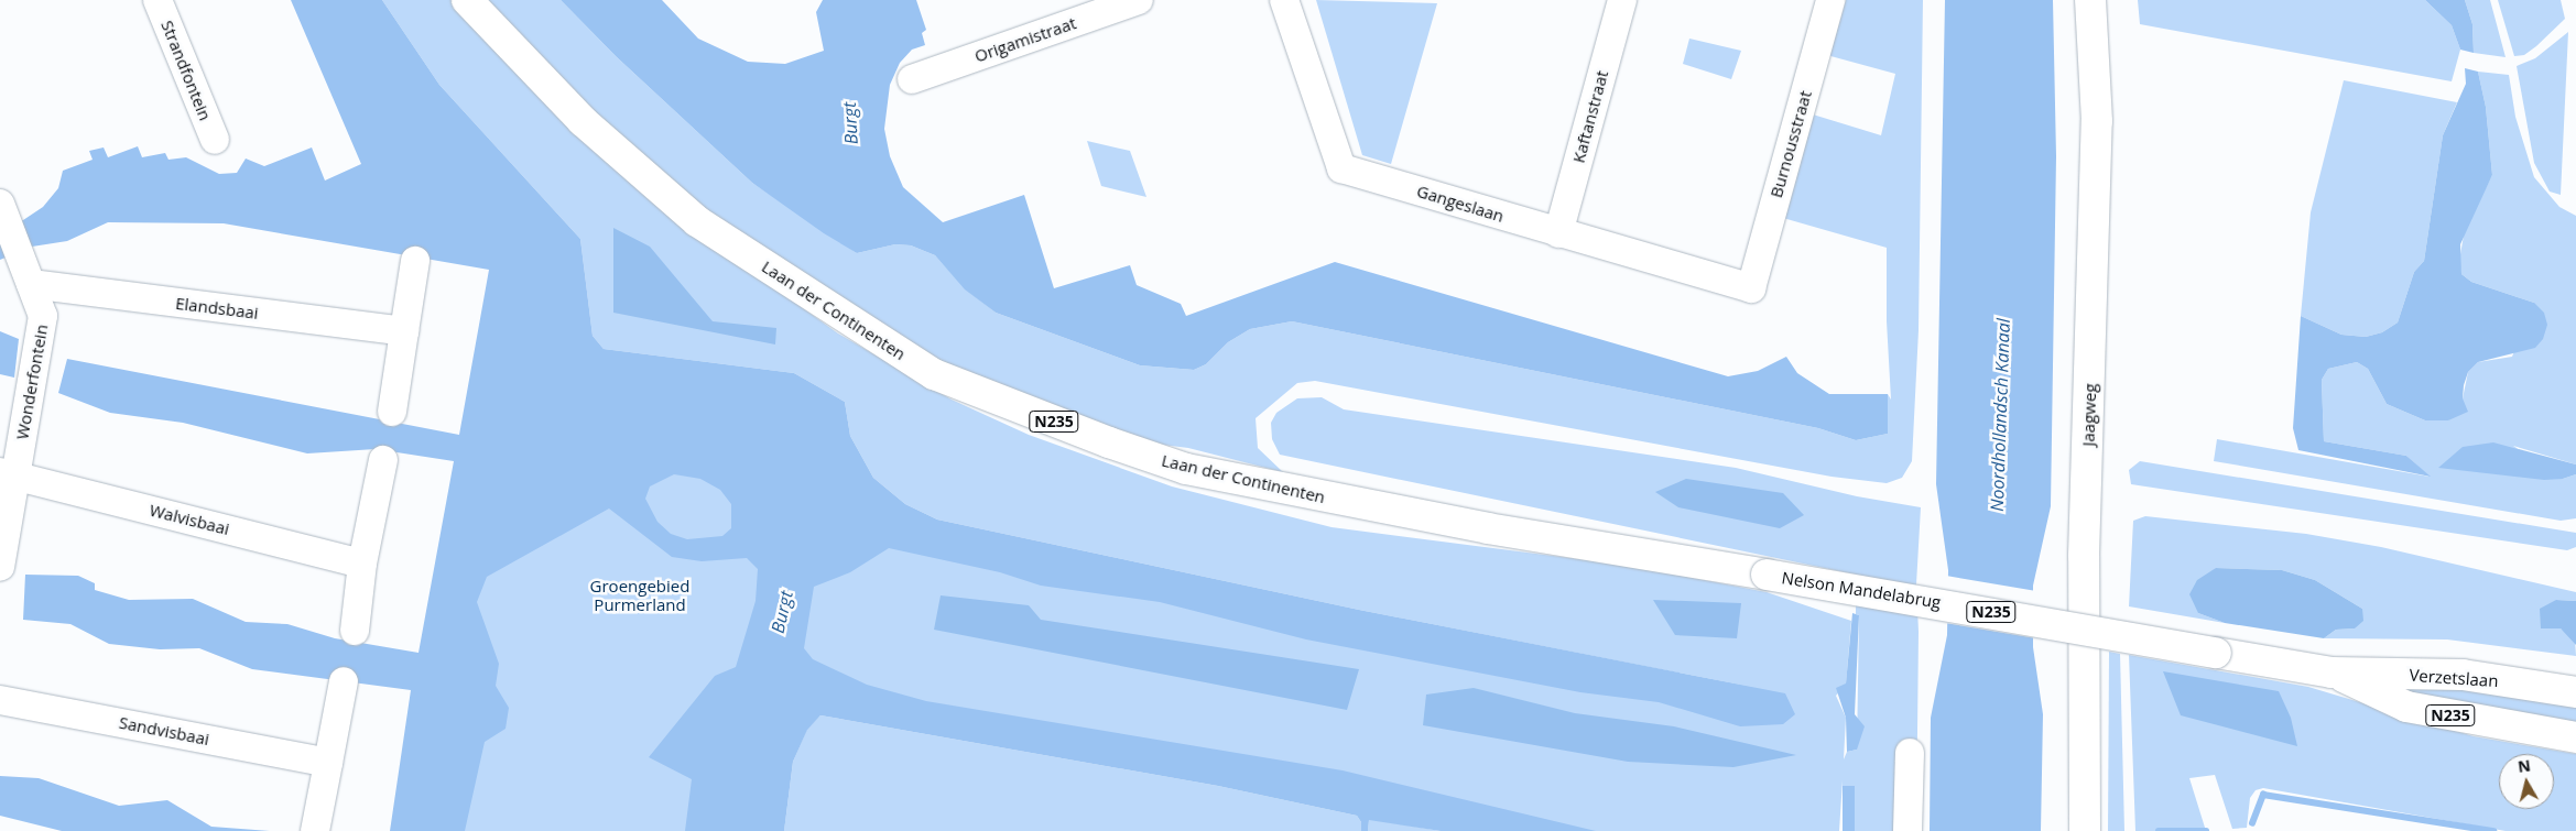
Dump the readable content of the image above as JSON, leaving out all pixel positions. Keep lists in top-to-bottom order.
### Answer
{
  "streets": {
    "main road": [
      "Laan der Continenten",
      "Jaagweg",
      "N235",
      "Nelson Mandelabrug",
      "Verzetslaan"
    ],
    "street": [
      "Origamistraat",
      "Strandfontein",
      "Kaftanstraat",
      "Burnousstraat",
      "Gangeslaan",
      "Elandsbaai",
      "Wonderfontein",
      "Walvisbaai",
      "Sandvisbaai"
    ]
  },
  "crossings": [
    ["Kaftanstraat", "Gangeslaan"],
    ["Burnousstraat", "Gangeslaan"],
    ["Elandsbaai", "Wonderfontein"],
    ["Laan der Continenten", "Nelson Mandelabrug"],
    ["Wonderfontein", "Walvisbaai"],
    ["Nelson Mandelabrug", "Verzetslaan"]
  ],
  "water": ["Burgt", "Noordhollandsch Kanaal"],
  "parks": ["Groengebied Purmerland"],
  "north": "top"
}
